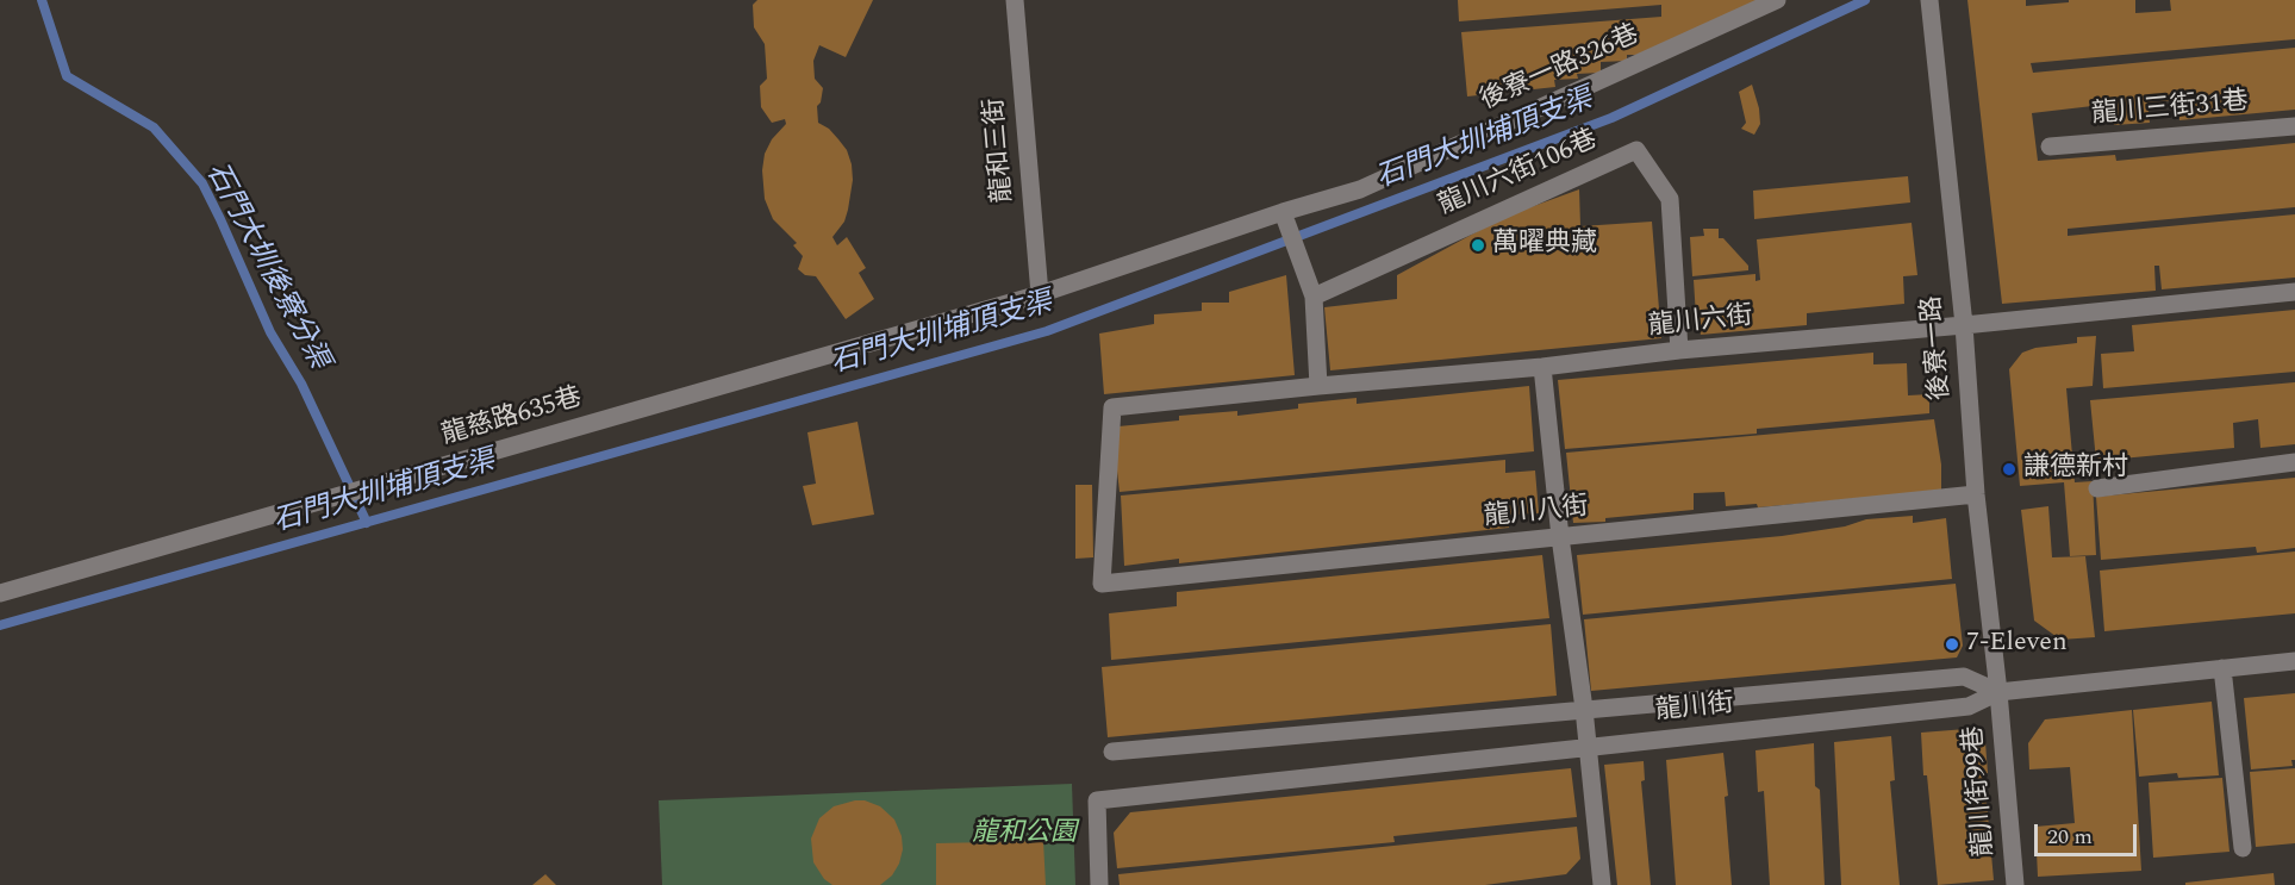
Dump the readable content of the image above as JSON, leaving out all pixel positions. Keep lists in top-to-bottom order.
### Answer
{
  "streets": {
    "street": [
      "後寮一路326巷",
      "龍川三街31巷",
      "龍和三街",
      "龍川六街106巷",
      "龍川六街",
      "後寮一路",
      "龍慈路635巷",
      "龍川八街",
      "龍川街",
      "龍川街99巷"
    ]
  },
  "crossings": [
    ["後寮一路326巷", "龍和三街"],
    ["後寮一路326巷", "龍慈路635巷"],
    ["龍和三街", "龍慈路635巷"],
    ["龍川六街106巷", "龍川六街"],
    ["龍川六街", "後寮一路"],
    ["龍川六街", "龍川八街"],
    ["後寮一路", "龍川八街"],
    ["後寮一路", "龍川街"],
    ["後寮一路", "龍川街99巷"],
    ["龍川街", "龍川街99巷"]
  ],
  "water": ["石門大圳埔頂支渠", "石門大圳後寮分渠"],
  "parks": ["龍和公園"],
  "places": ["萬曜典藏", "謙德新村", "7-Eleven"],
  "scale_bar": "20 m"
}
